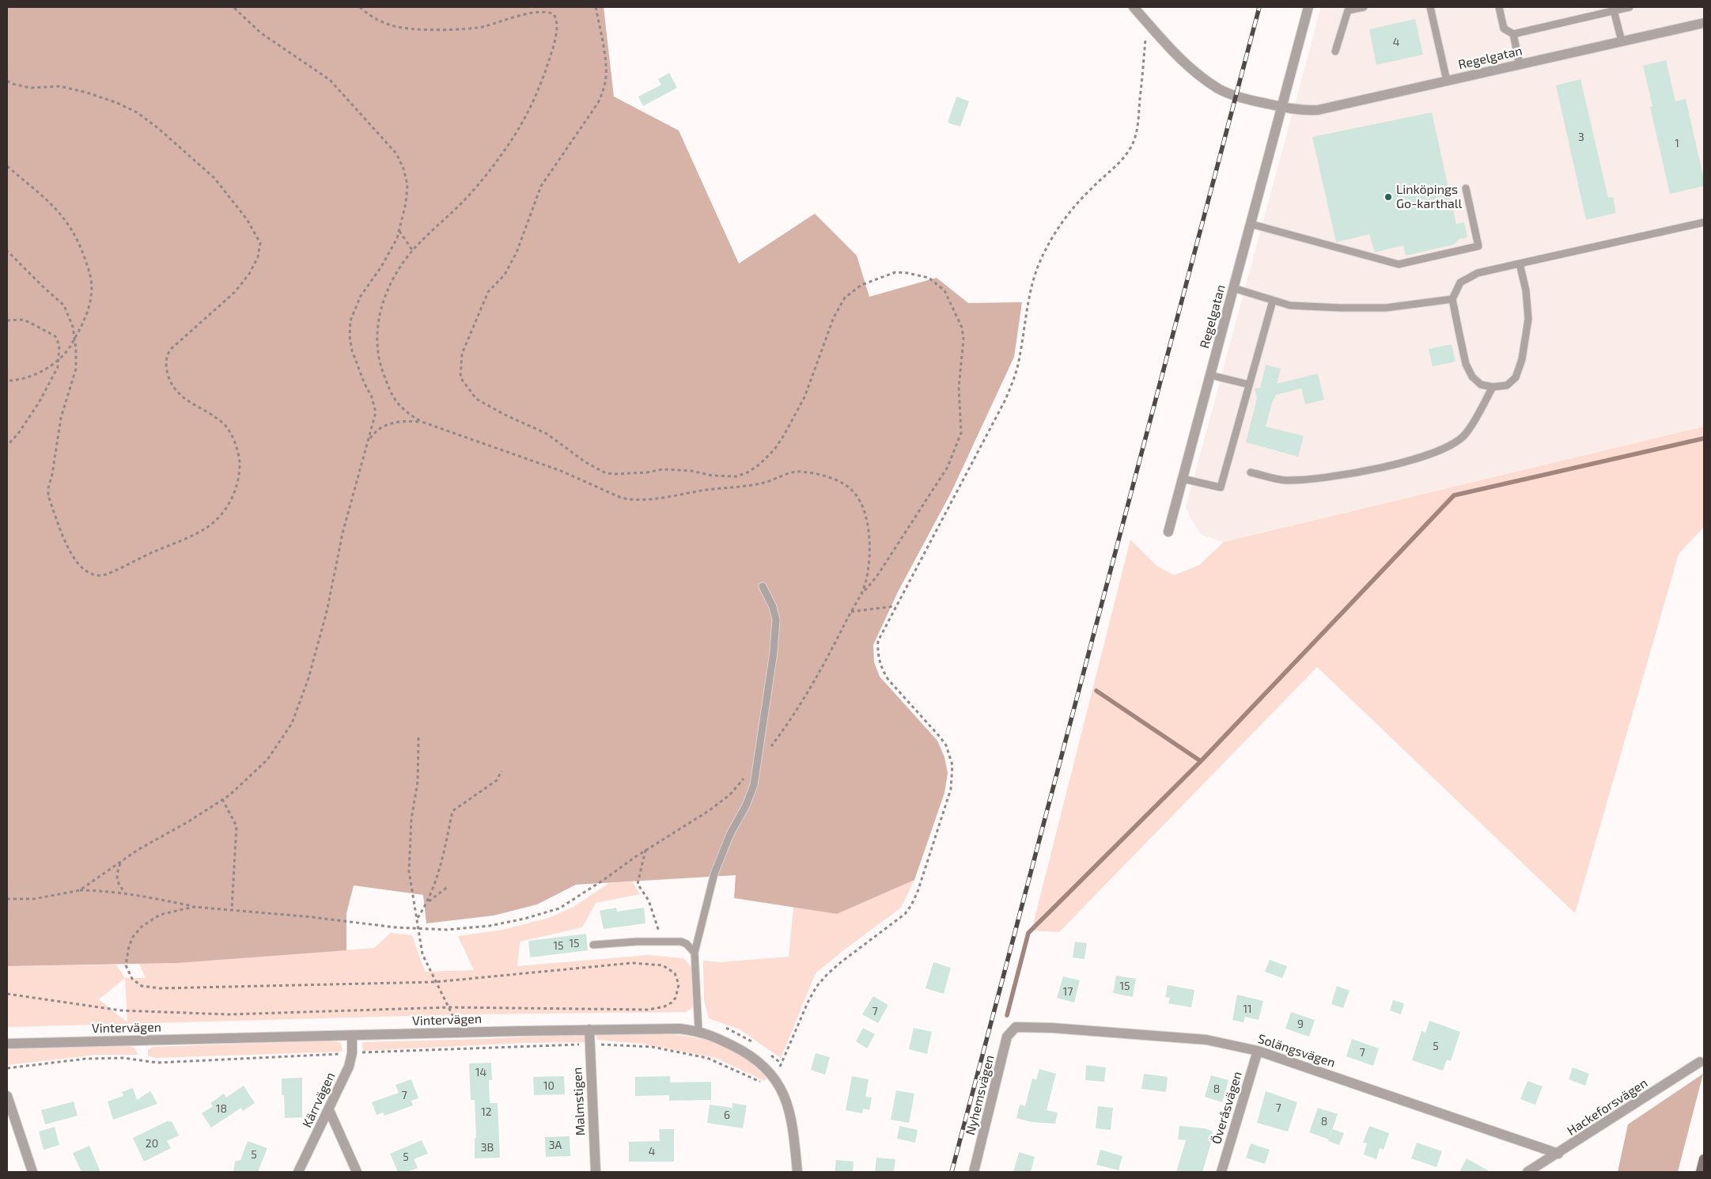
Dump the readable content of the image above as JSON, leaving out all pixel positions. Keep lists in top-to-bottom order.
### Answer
{
  "streets": {
    "street": [
      "Regelgatan",
      "Vintervägen",
      "Solängsvägen",
      "Nyhemsvägen",
      "Kärrvägen",
      "Malmstigen",
      "Hackeforsvägen",
      "Överåsvägen"
    ]
  },
  "crossings": [
    ["Vintervägen", "Kärrvägen"],
    ["Vintervägen", "Malmstigen"],
    ["Solängsvägen", "Nyhemsvägen"],
    ["Solängsvägen", "Hackeforsvägen"],
    ["Solängsvägen", "Överåsvägen"]
  ],
  "places": ["Linköpings Go-karthall"],
  "house_numbers": [
    "4",
    "3",
    "1",
    "15",
    "15",
    "15",
    "17",
    "11",
    "7",
    "9",
    "5",
    "7",
    "14",
    "10",
    "8",
    "7",
    "7",
    "18",
    "12",
    "6",
    "8",
    "20",
    "3A",
    "3B",
    "4",
    "5",
    "5"
  ]
}
